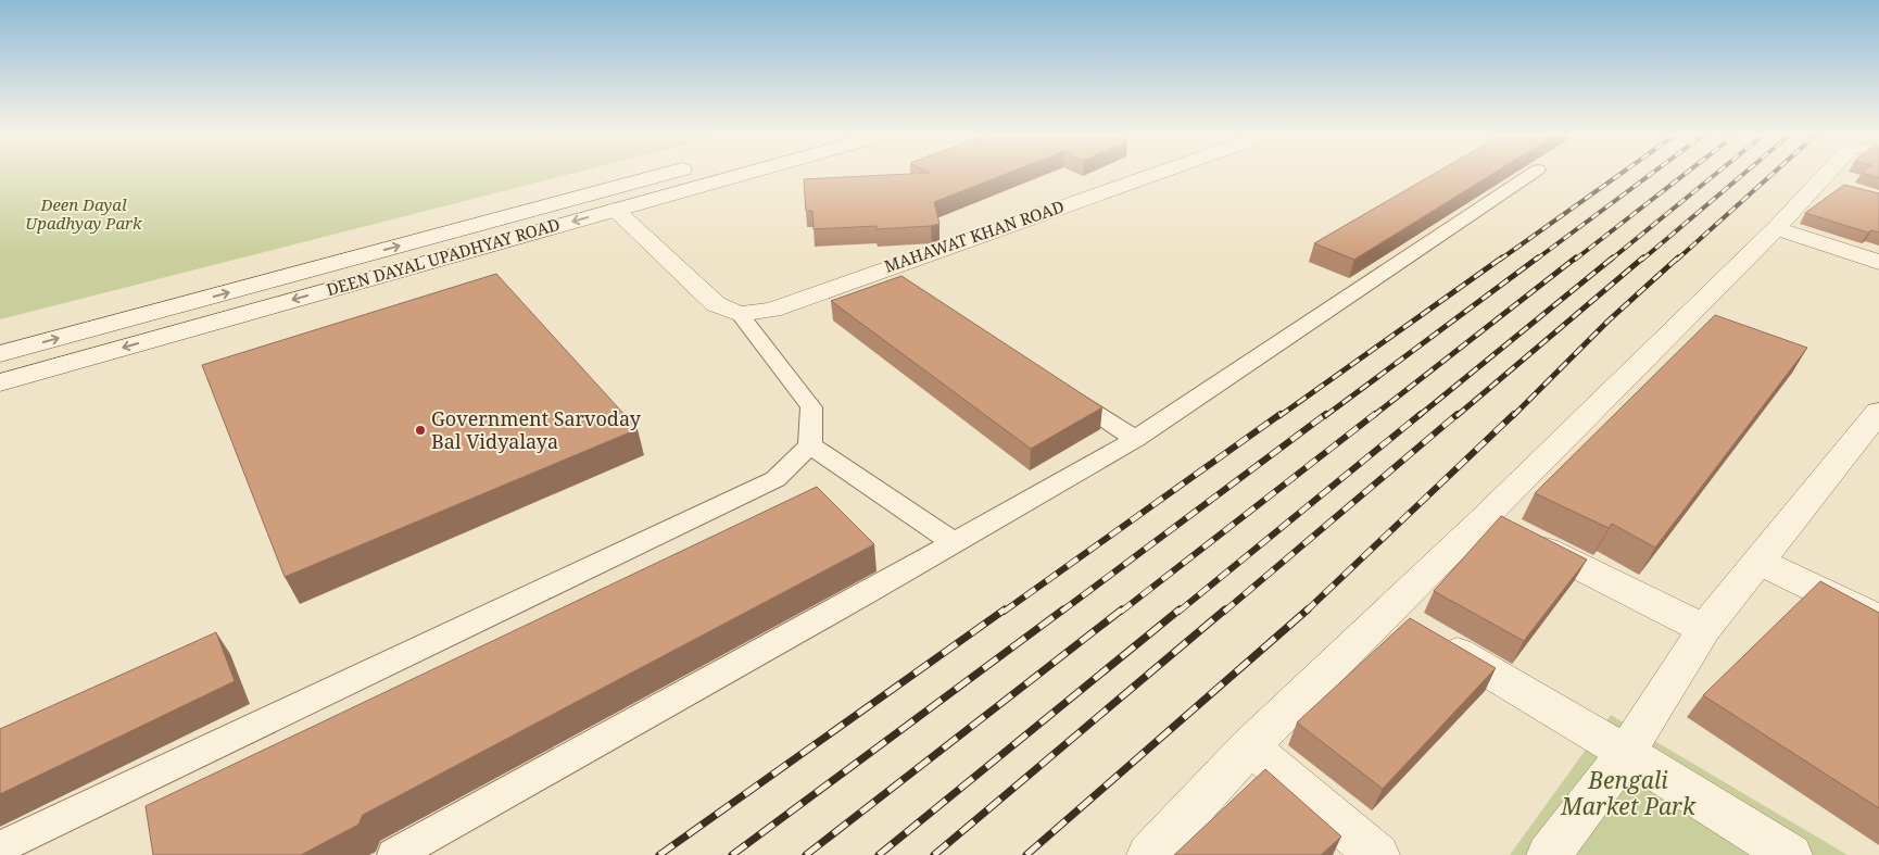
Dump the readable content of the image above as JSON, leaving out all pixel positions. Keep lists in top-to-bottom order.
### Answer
{
  "streets": {
    "street": ["MAHAWAT KHAN ROAD", "DEEN DAYAL UPADHYAY ROAD"]
  },
  "parks": ["Deen Dayal Upadhyay Park", "Bengali Market Park"],
  "places": ["Government Sarvoday Bal Vidyalaya"]
}
